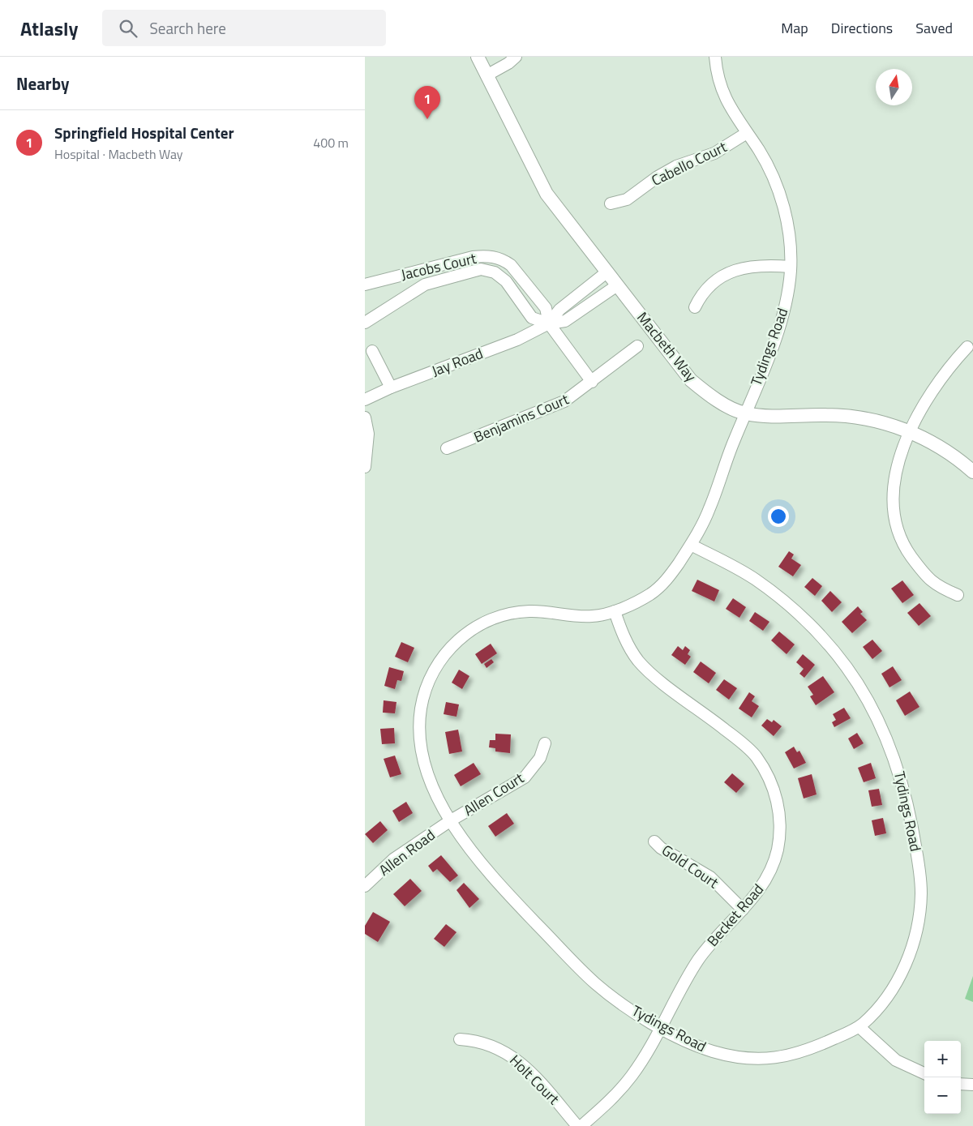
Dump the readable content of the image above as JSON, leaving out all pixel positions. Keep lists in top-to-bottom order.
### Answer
{
  "streets": {
    "street": [
      "Cabello Court",
      "Jacobs Court",
      "Macbeth Way",
      "Tydings Road",
      "Jay Road",
      "Benjamins Court",
      "Allen Court",
      "Allen Road",
      "Gold Court",
      "Becket Road",
      "Holt Court"
    ]
  },
  "crossings": [
    ["Cabello Court", "Tydings Road"],
    ["Jacobs Court", "Jay Road"],
    ["Macbeth Way", "Tydings Road"],
    ["Macbeth Way", "Jay Road"],
    ["Tydings Road", "Allen Court"],
    ["Tydings Road", "Allen Road"],
    ["Tydings Road", "Becket Road"],
    ["Allen Court", "Allen Road"],
    ["Gold Court", "Becket Road"]
  ],
  "north": "top",
  "page": {
    "header": "Atlasly",
    "search": "Search here",
    "nav": ["Map", "Directions", "Saved"],
    "heading": "Nearby",
    "pins": "1",
    "list": [
      {
        "mark": "1",
        "name": "Springfield Hospital Center",
        "note": "Hospital · Macbeth Way",
        "value": "400 m"
      }
    ],
    "map_buttons": ["+", "−"]
  }
}
